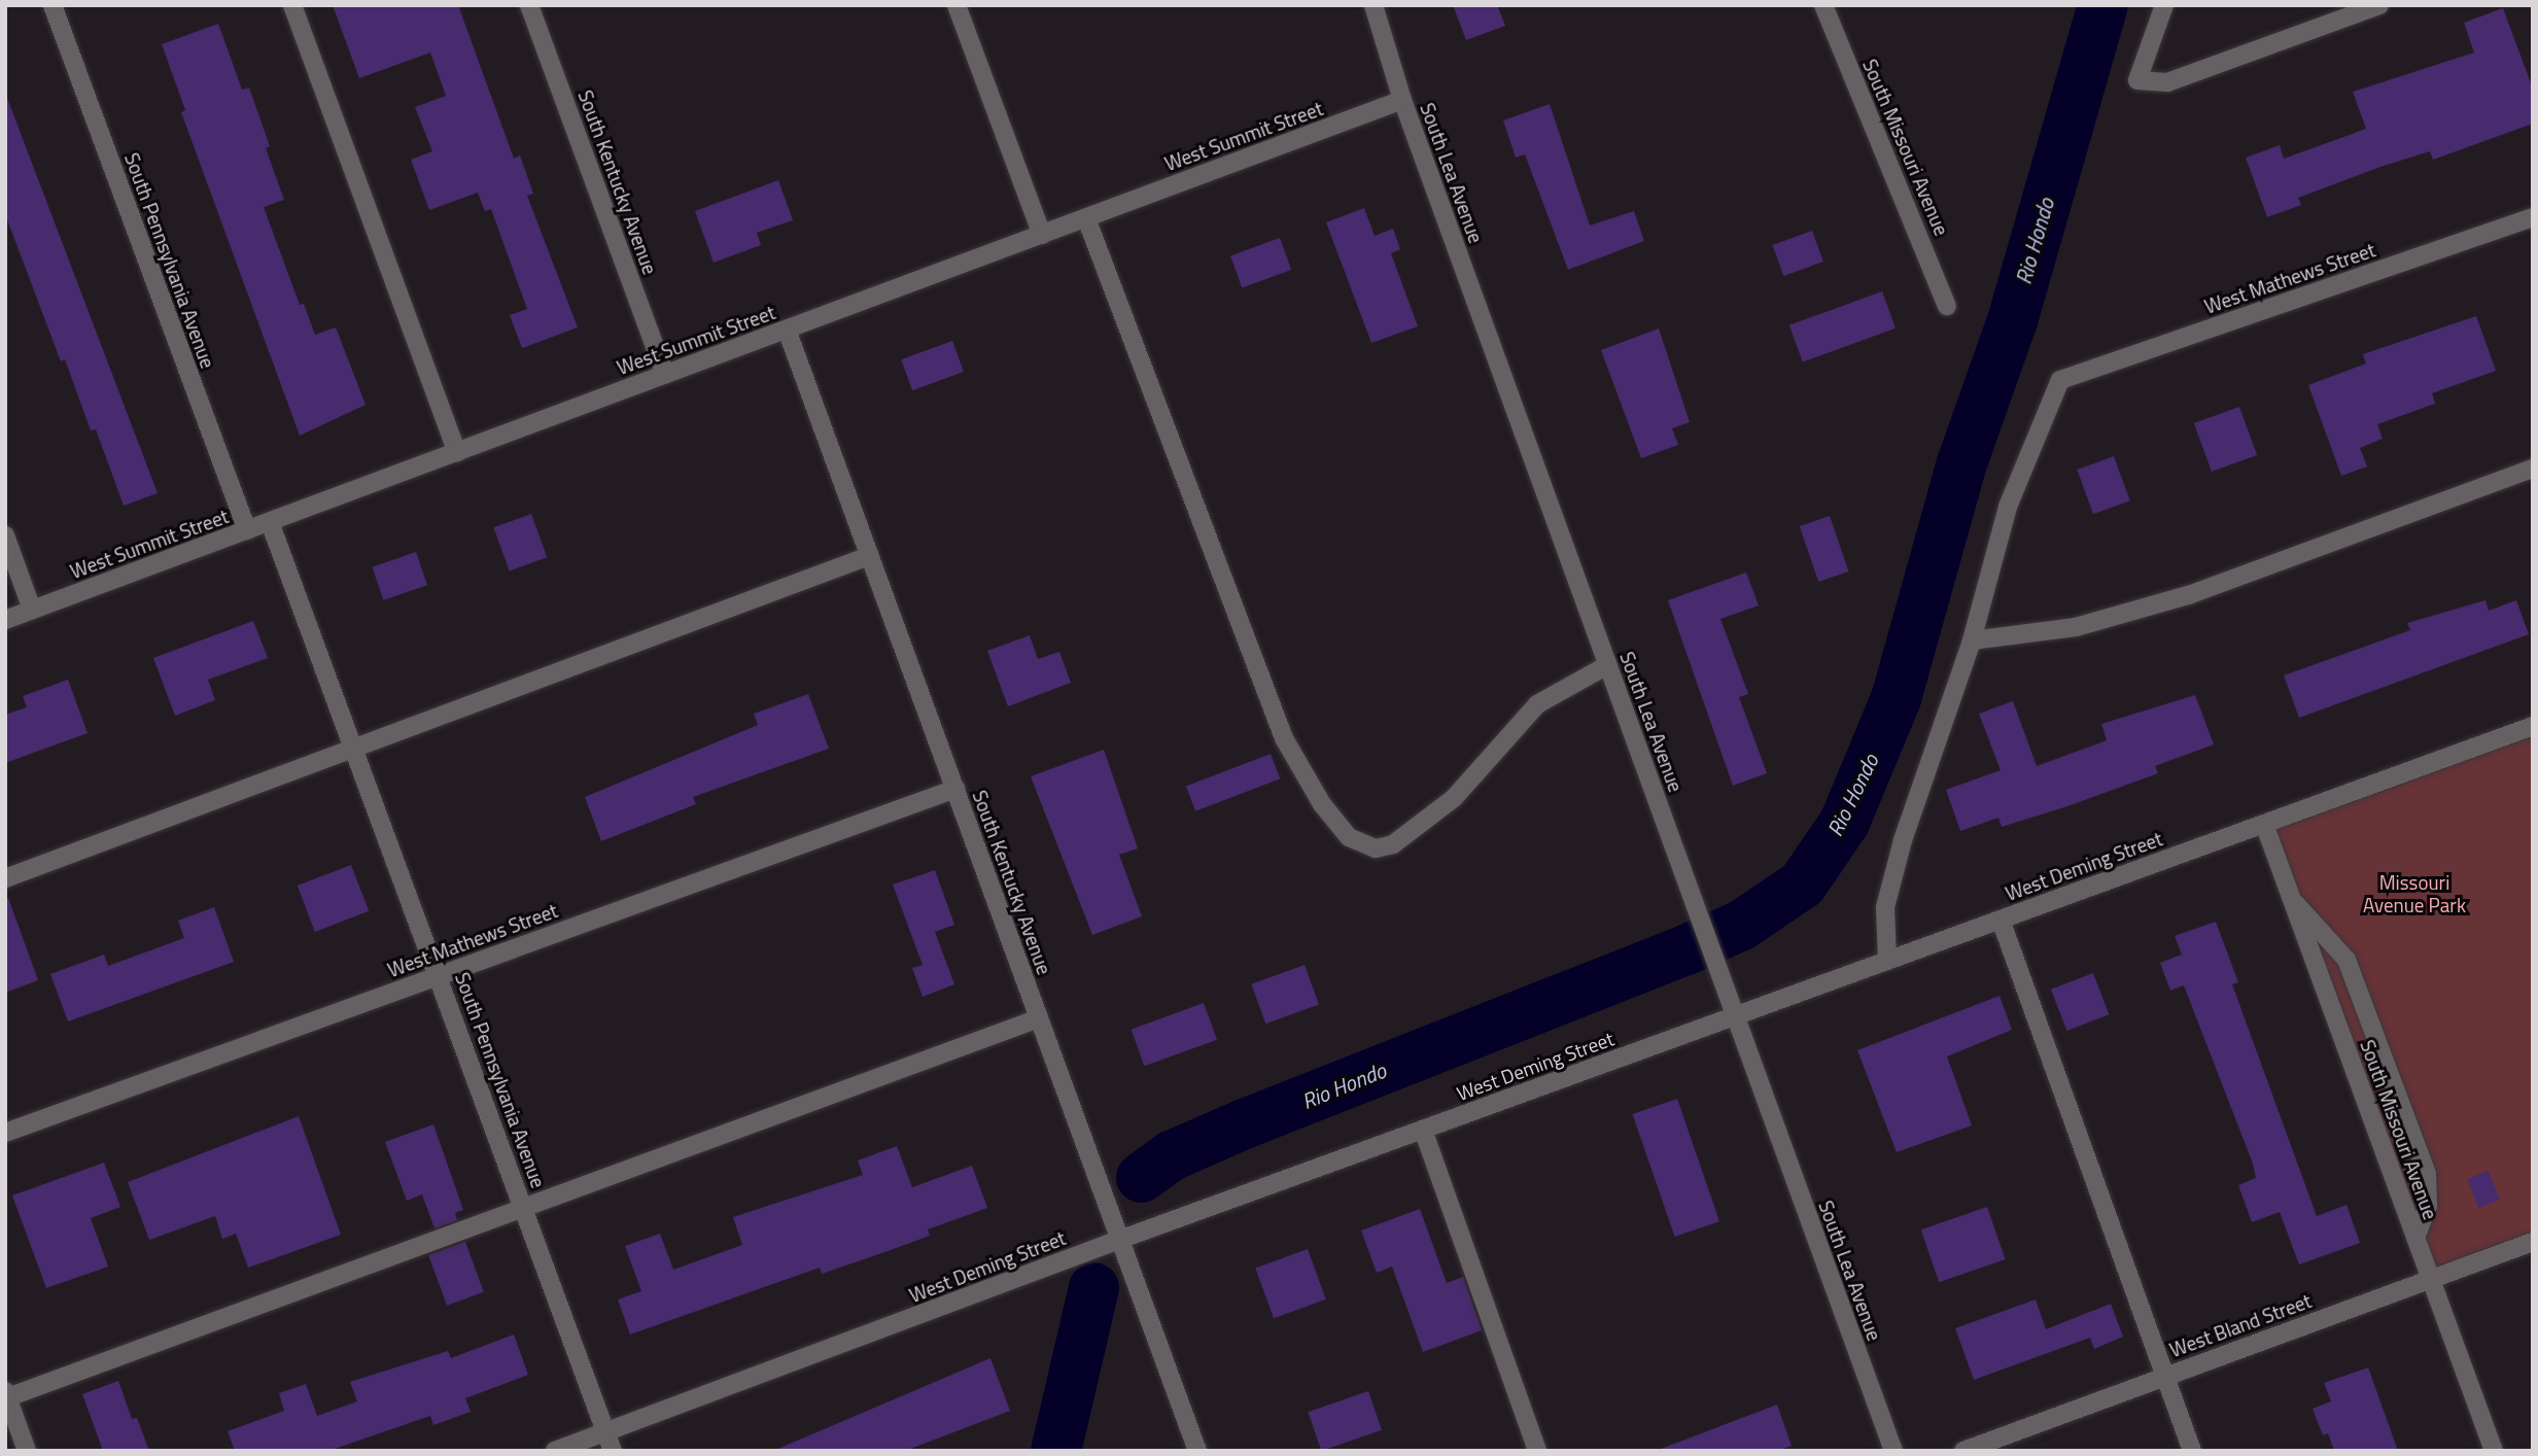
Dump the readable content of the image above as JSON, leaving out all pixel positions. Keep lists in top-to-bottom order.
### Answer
{
  "streets": {
    "street": [
      "West Summit Street",
      "South Missouri Avenue",
      "South Lea Avenue",
      "South Kentucky Avenue",
      "South Pennsylvania Avenue",
      "West Mathews Street",
      "West Deming Street",
      "West Bland Street"
    ]
  },
  "crossings": [
    ["West Summit Street", "South Lea Avenue"],
    ["West Summit Street", "South Kentucky Avenue"],
    ["West Summit Street", "South Pennsylvania Avenue"],
    ["South Missouri Avenue", "West Deming Street"],
    ["South Missouri Avenue", "West Bland Street"],
    ["South Lea Avenue", "West Deming Street"],
    ["South Kentucky Avenue", "West Mathews Street"],
    ["South Kentucky Avenue", "West Deming Street"],
    ["South Pennsylvania Avenue", "West Mathews Street"],
    ["South Pennsylvania Avenue", "West Deming Street"]
  ],
  "water": ["Rio Hondo"],
  "parks": ["Missouri Avenue Park"]
}
